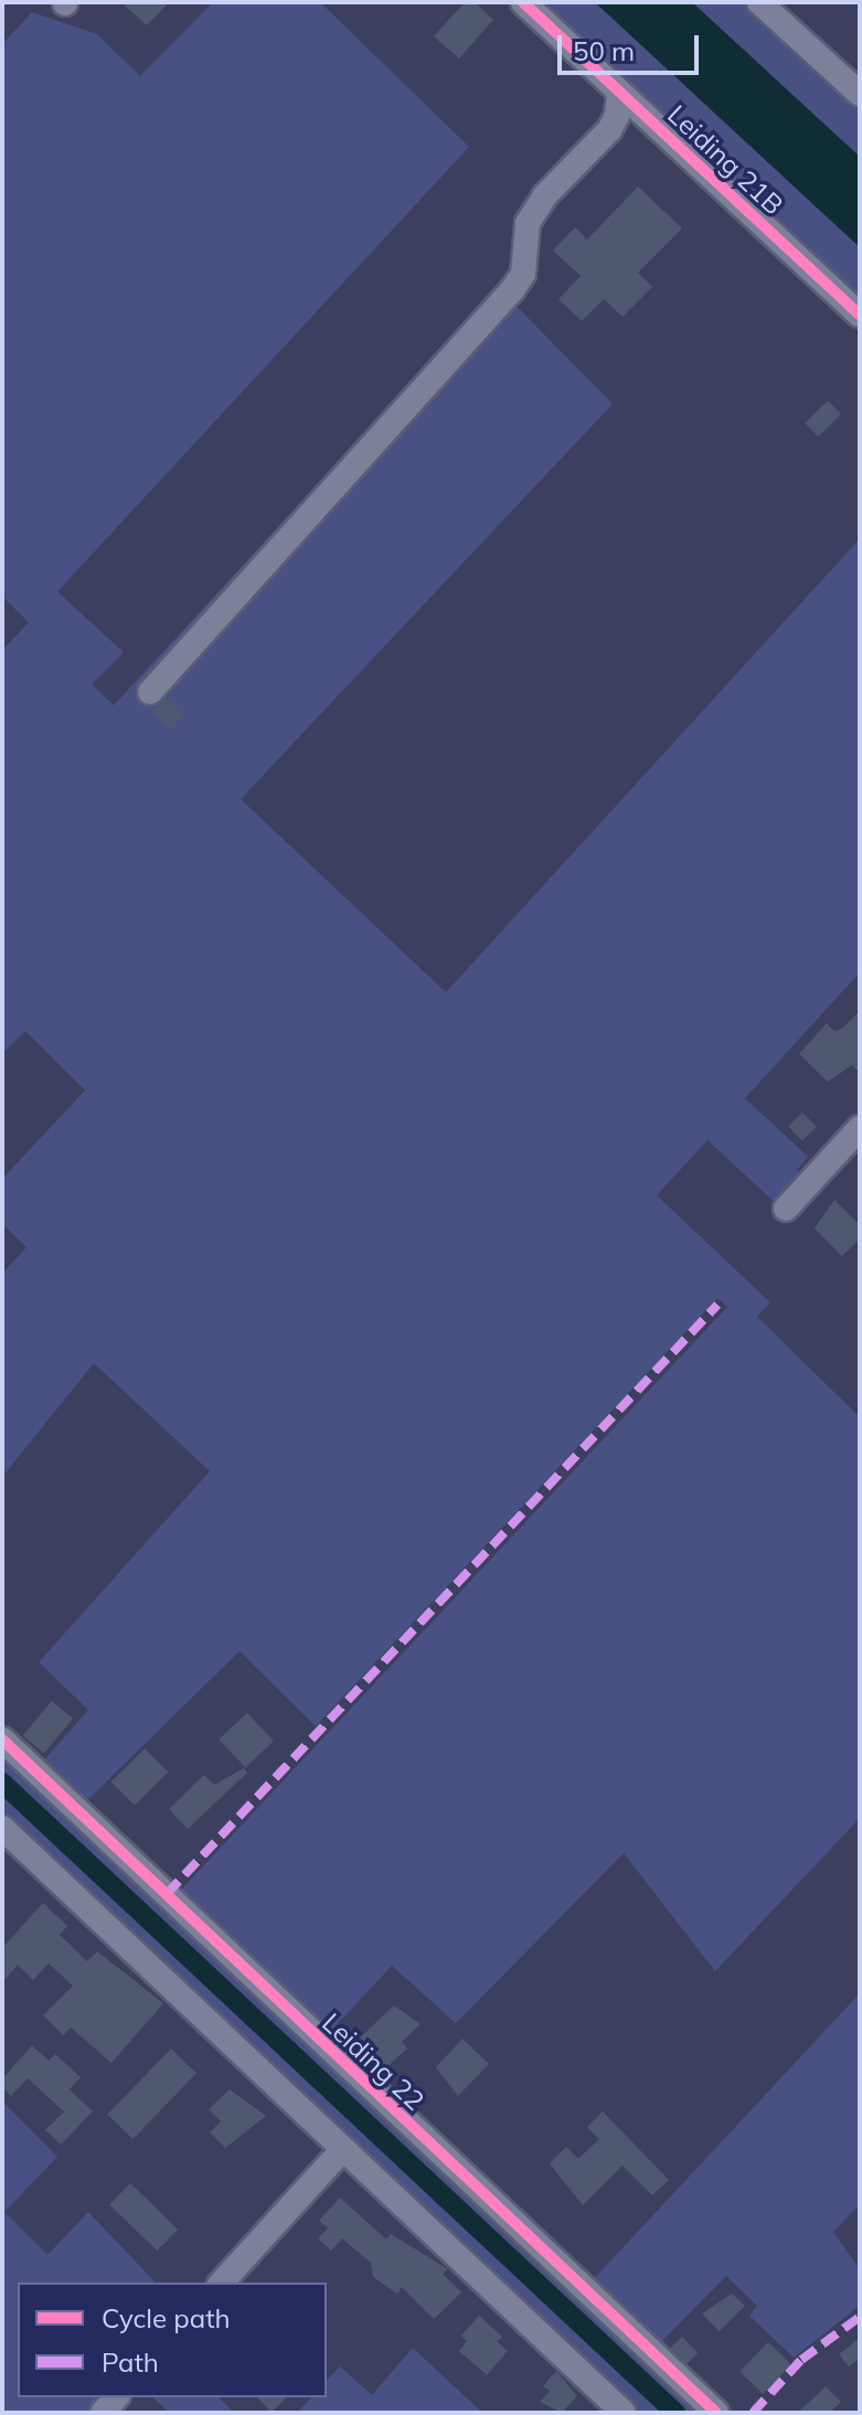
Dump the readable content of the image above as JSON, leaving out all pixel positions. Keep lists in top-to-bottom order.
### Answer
{
  "streets": {
    "street": ["Leiding 21B", "Leiding 22"]
  },
  "legend": ["Cycle path", "Path"],
  "scale_bar": "50 m"
}
